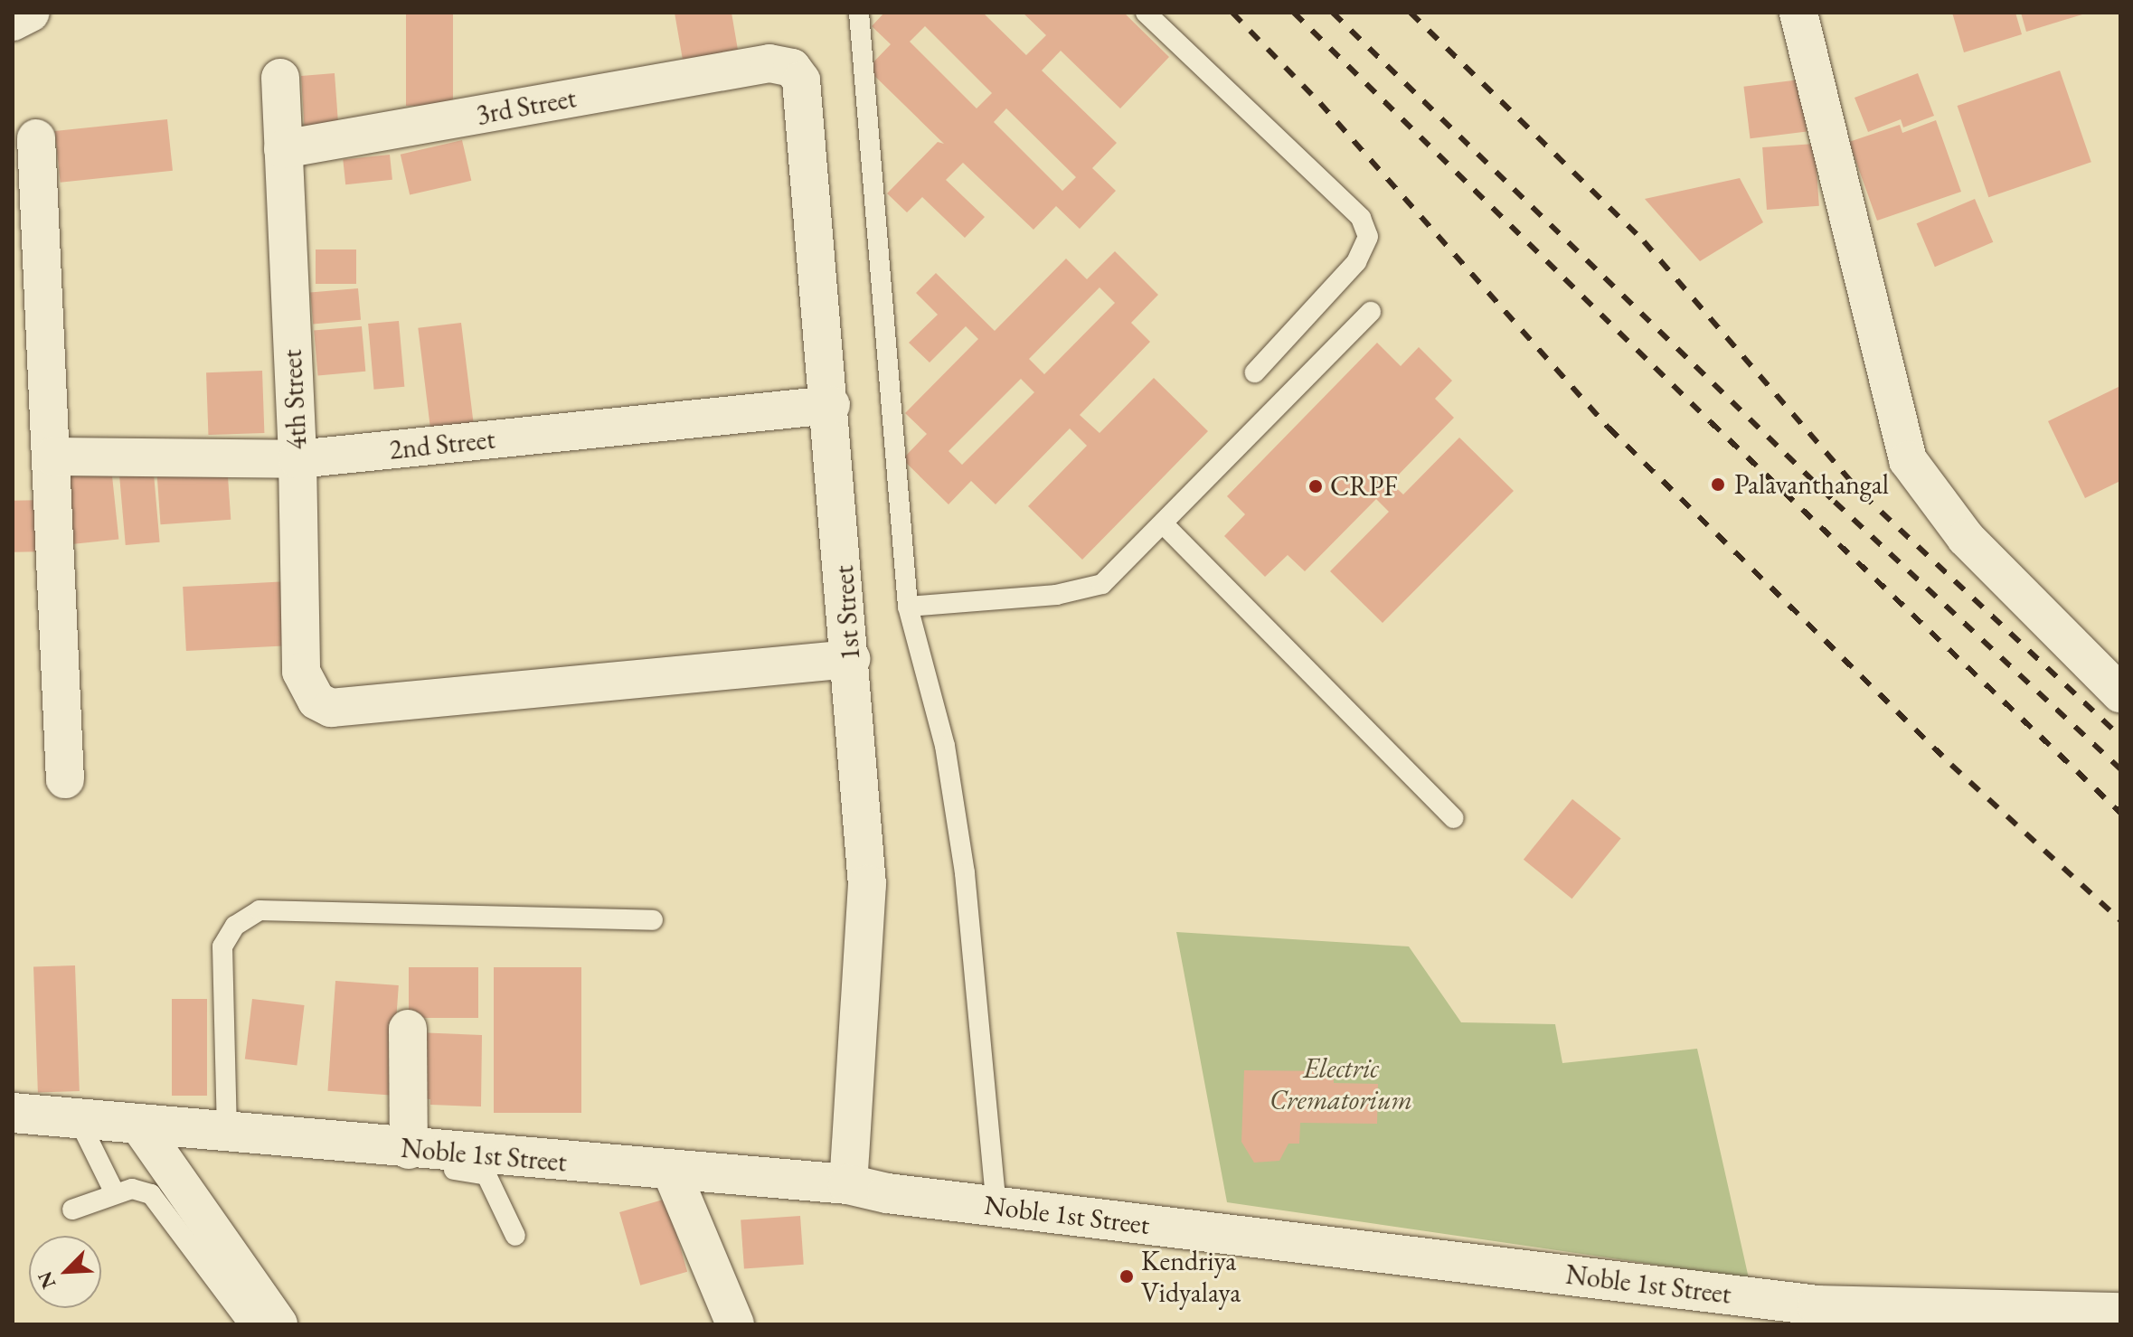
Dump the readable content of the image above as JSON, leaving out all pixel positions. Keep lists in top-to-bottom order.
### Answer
{
  "streets": {
    "street": [
      "3rd Street",
      "4th Street",
      "2nd Street",
      "1st Street",
      "Noble 1st Street"
    ]
  },
  "crossings": [
    ["3rd Street", "4th Street"],
    ["3rd Street", "1st Street"],
    ["4th Street", "2nd Street"],
    ["4th Street", "1st Street"],
    ["2nd Street", "1st Street"],
    ["1st Street", "Noble 1st Street"]
  ],
  "parks": ["Electric Crematorium"],
  "places": ["Palavanthangal", "CRPF", "Kendriya Vidyalaya"],
  "north": "bottom left"
}
